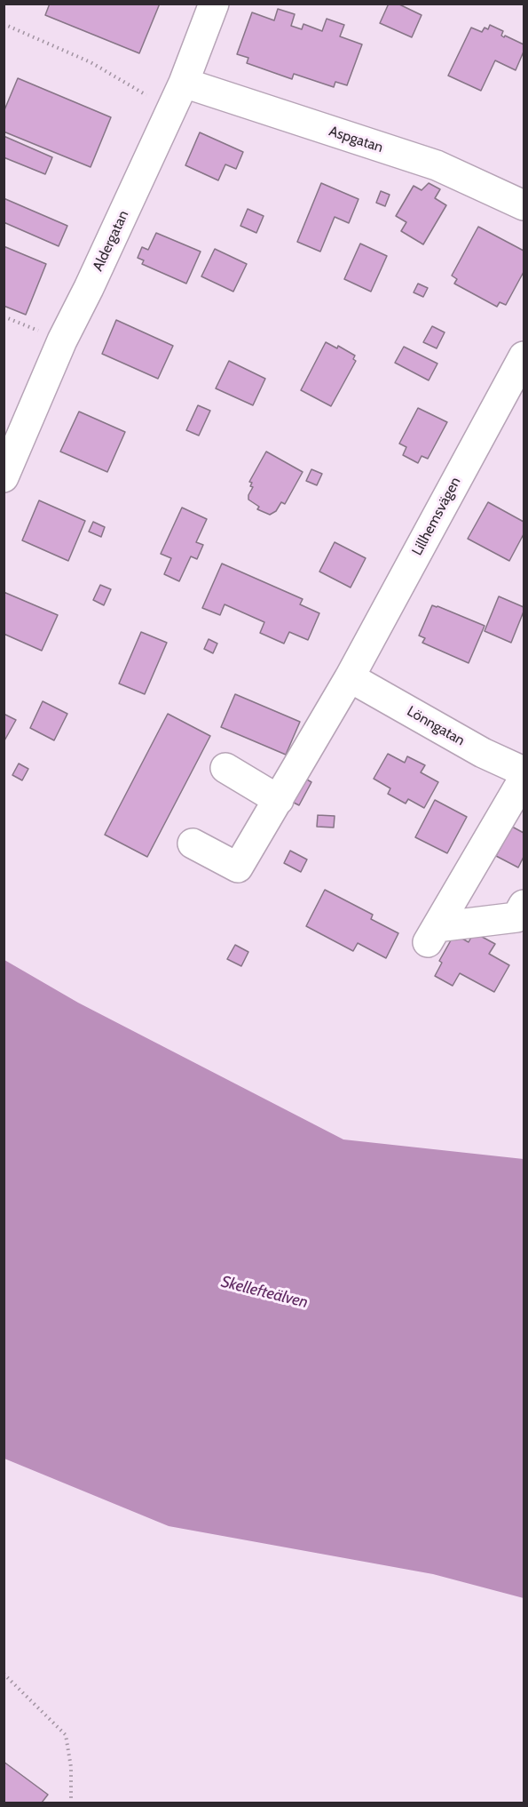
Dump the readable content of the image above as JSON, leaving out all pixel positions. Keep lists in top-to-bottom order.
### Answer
{
  "streets": {
    "street": [
      "Aspgatan",
      "Aldergatan",
      "Lillhemsvägen",
      "Lönngatan"
    ]
  },
  "crossings": [
    ["Aspgatan", "Aldergatan"],
    ["Lillhemsvägen", "Lönngatan"]
  ],
  "water": ["Skellefteälven"]
}
